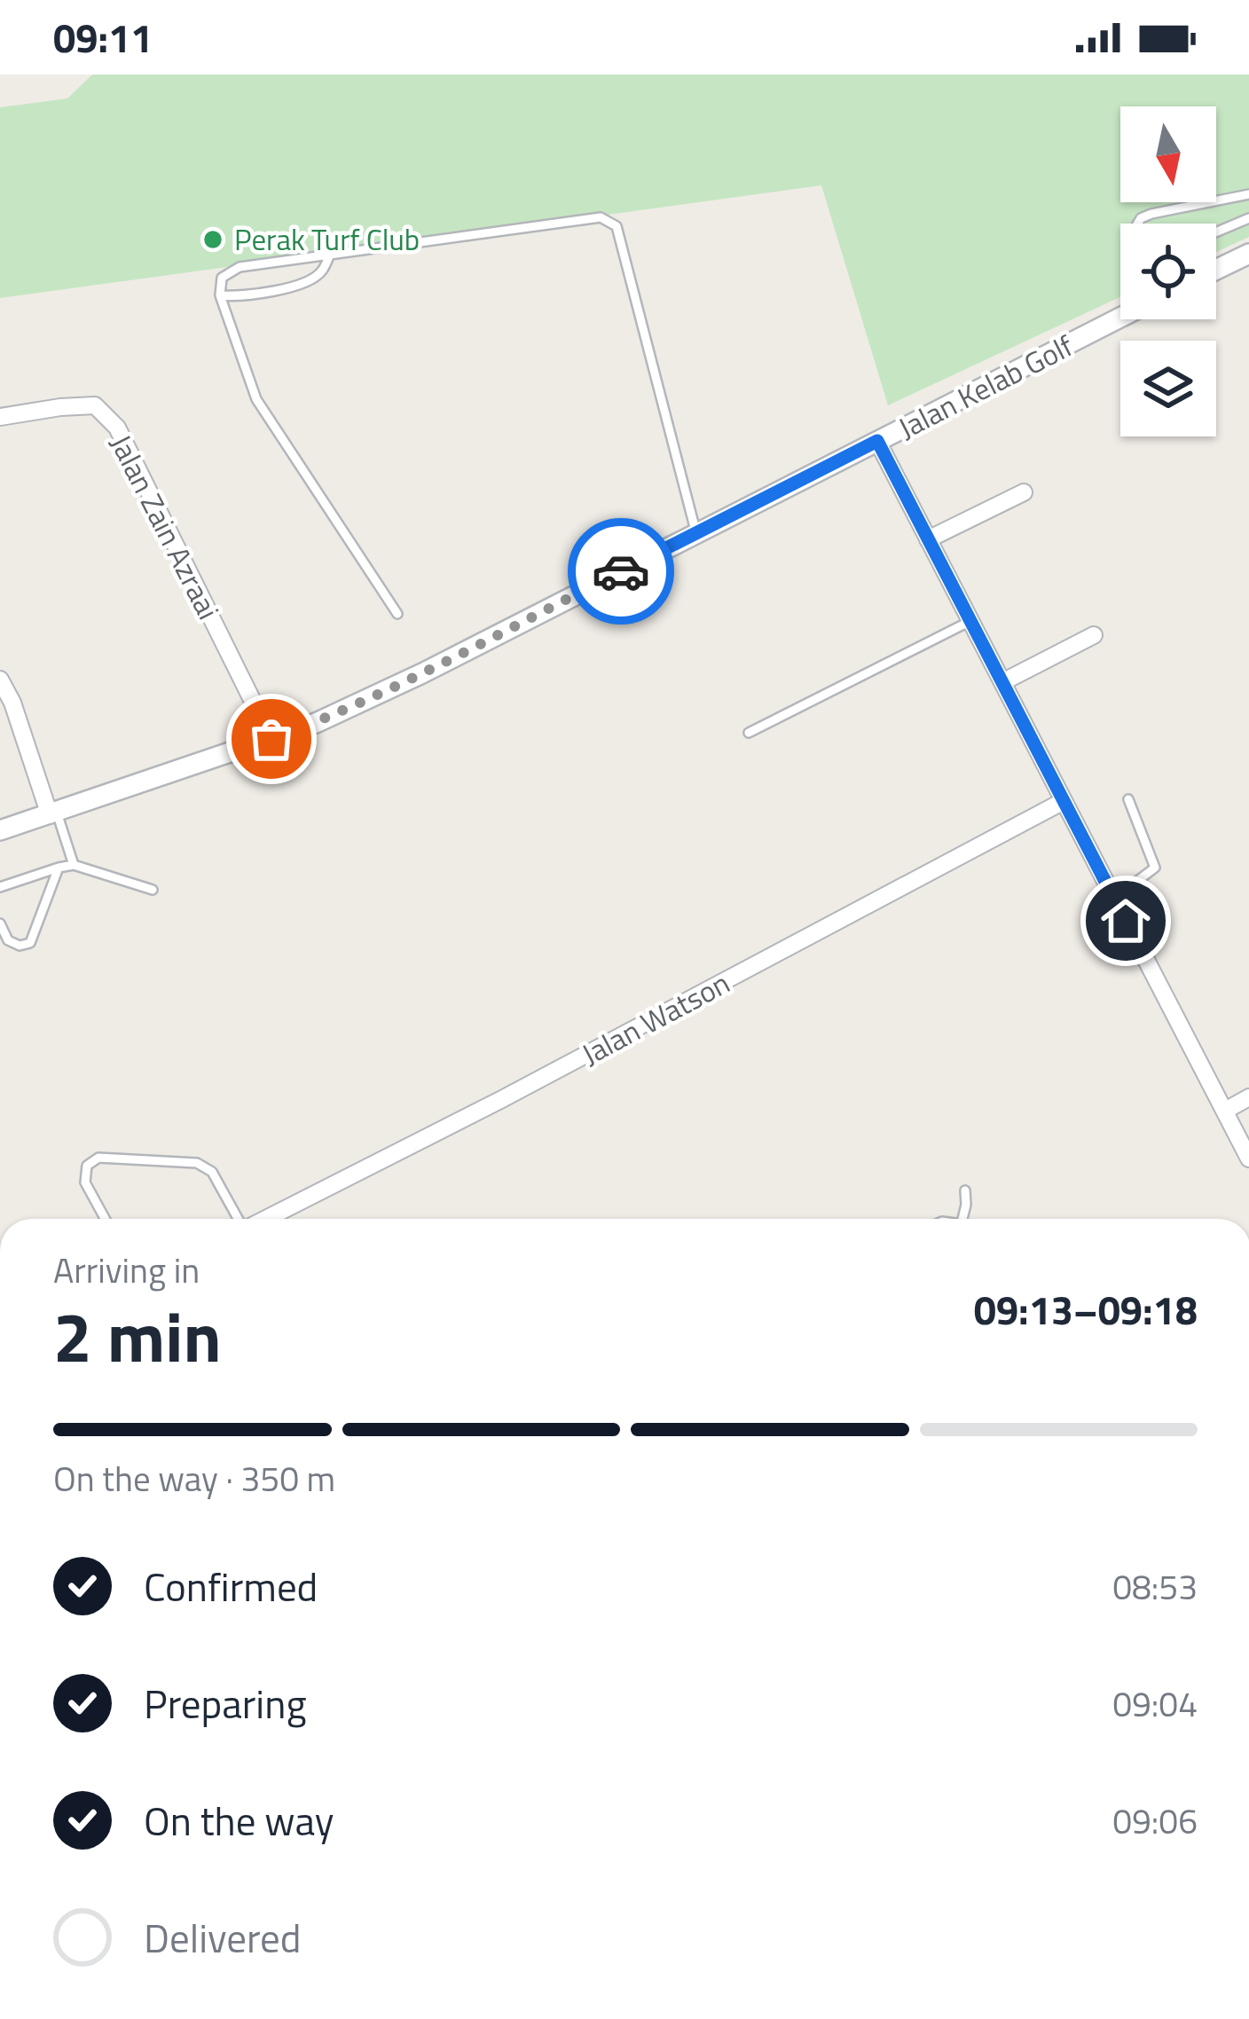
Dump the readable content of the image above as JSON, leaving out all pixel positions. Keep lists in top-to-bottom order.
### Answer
{
  "streets": {
    "street": ["Jalan Kelab Golf", "Jalan Zain Azraai", "Jalan Watson"]
  },
  "crossings": [
    ["Jalan Kelab Golf", "Jalan Zain Azraai"]
  ],
  "places": ["Perak Turf Club"],
  "north": "bottom",
  "page": {
    "status": "09:11",
    "heading": ["2 min", "Arriving in", "09:13–09:18"],
    "bar": "On the way · 350 m",
    "list": [
      ["Confirmed", "08:53"],
      ["Preparing", "09:04"],
      ["On the way", "09:06"],
      "Delivered"
    ]
  }
}
